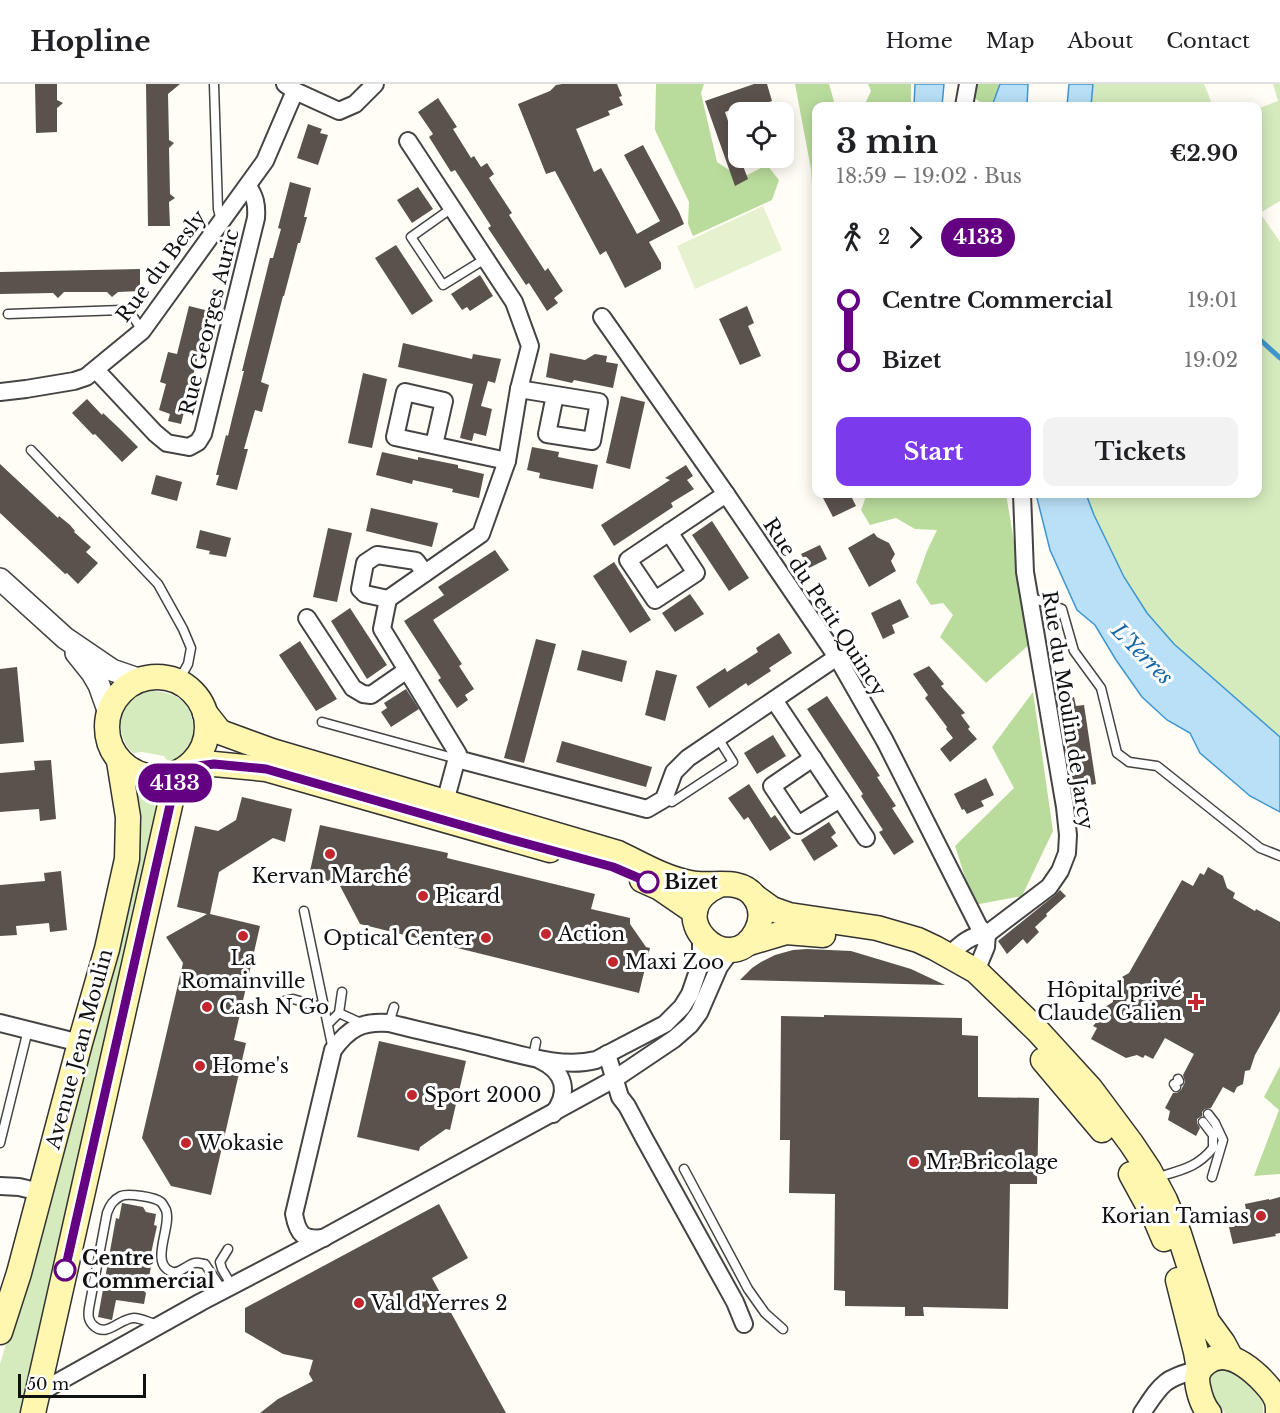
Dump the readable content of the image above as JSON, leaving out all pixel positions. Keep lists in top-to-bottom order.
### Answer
{
  "streets": {
    "main road": ["Avenue Jean Moulin"],
    "street": [
      "Rue du Besly",
      "Rue Georges Auric",
      "Rue du Petit Quincy",
      "Rue du Moulin de Jarcy"
    ]
  },
  "crossings": [
    ["Rue du Besly", "Rue Georges Auric"],
    ["Rue du Petit Quincy", "Rue du Moulin de Jarcy"]
  ],
  "water": ["L'Yerres"],
  "places": {
    "other": [
      "Kervan Marché",
      "Bizet",
      "Picard",
      "Action",
      "La Romainville",
      "Optical Center",
      "Maxi Zoo",
      "Cash N Go",
      "Home's",
      "Sport 2000",
      "Wokasie",
      "Mr.Bricolage",
      "Korian Tamias",
      "Centre Commercial",
      "Val d'Yerres 2"
    ],
    "health": ["Hôpital privé Claude Galien"]
  },
  "lines": ["bus line 4133"],
  "scale_bar": "50 m",
  "page": {
    "header": "Hopline",
    "nav": [
      "Home",
      "Map",
      "About",
      "Contact"
    ],
    "on_map": "4133",
    "heading": ["3 min", "18:59 – 19:02 · Bus", "€2.90"],
    "legs": ["2", "4133"],
    "list": [
      {
        "name": "Centre Commercial",
        "value": "19:01"
      },
      {
        "name": "Bizet",
        "value": "19:02"
      }
    ],
    "buttons": ["Start", "Tickets"],
    "scale": "50 m"
  }
}
